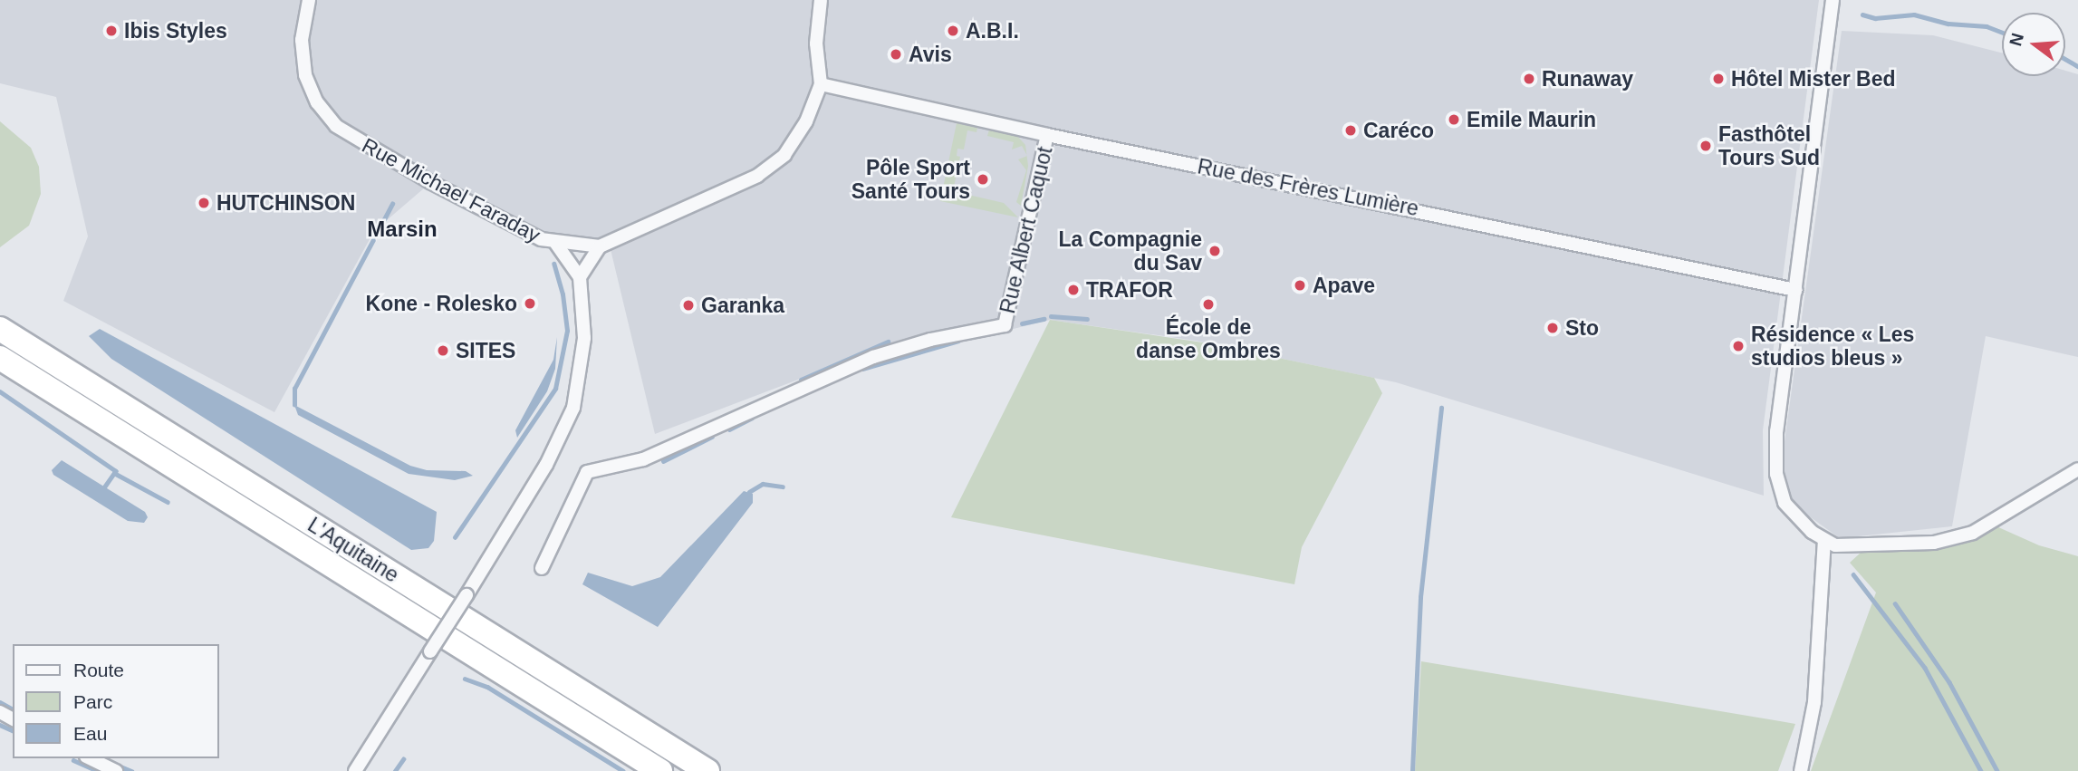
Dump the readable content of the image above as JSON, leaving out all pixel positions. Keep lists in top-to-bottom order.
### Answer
{
  "streets": {
    "highway": ["L'Aquitaine"],
    "street": ["Rue des Frères Lumière", "Rue Michael Faraday", "Rue Albert Caquot"]
  },
  "crossings": [
    ["Rue des Frères Lumière", "Rue Michael Faraday"],
    ["Rue des Frères Lumière", "Rue Albert Caquot"]
  ],
  "districts": ["Marsin"],
  "places": [
    "Ibis Styles",
    "A.B.I.",
    "Avis",
    "Runaway",
    "Hôtel Mister Bed",
    "Emile Maurin",
    "Caréco",
    "Fasthôtel Tours Sud",
    "Pôle Sport Santé Tours",
    "HUTCHINSON",
    "La Compagnie du Sav",
    "Apave",
    "TRAFOR",
    "Kone - Rolesko",
    "École de danse Ombres",
    "Garanka",
    "Sto",
    "Résidence « Les studios bleus »",
    "SITES"
  ],
  "legend": ["Route", "Parc", "Eau"],
  "north": "left"
}
